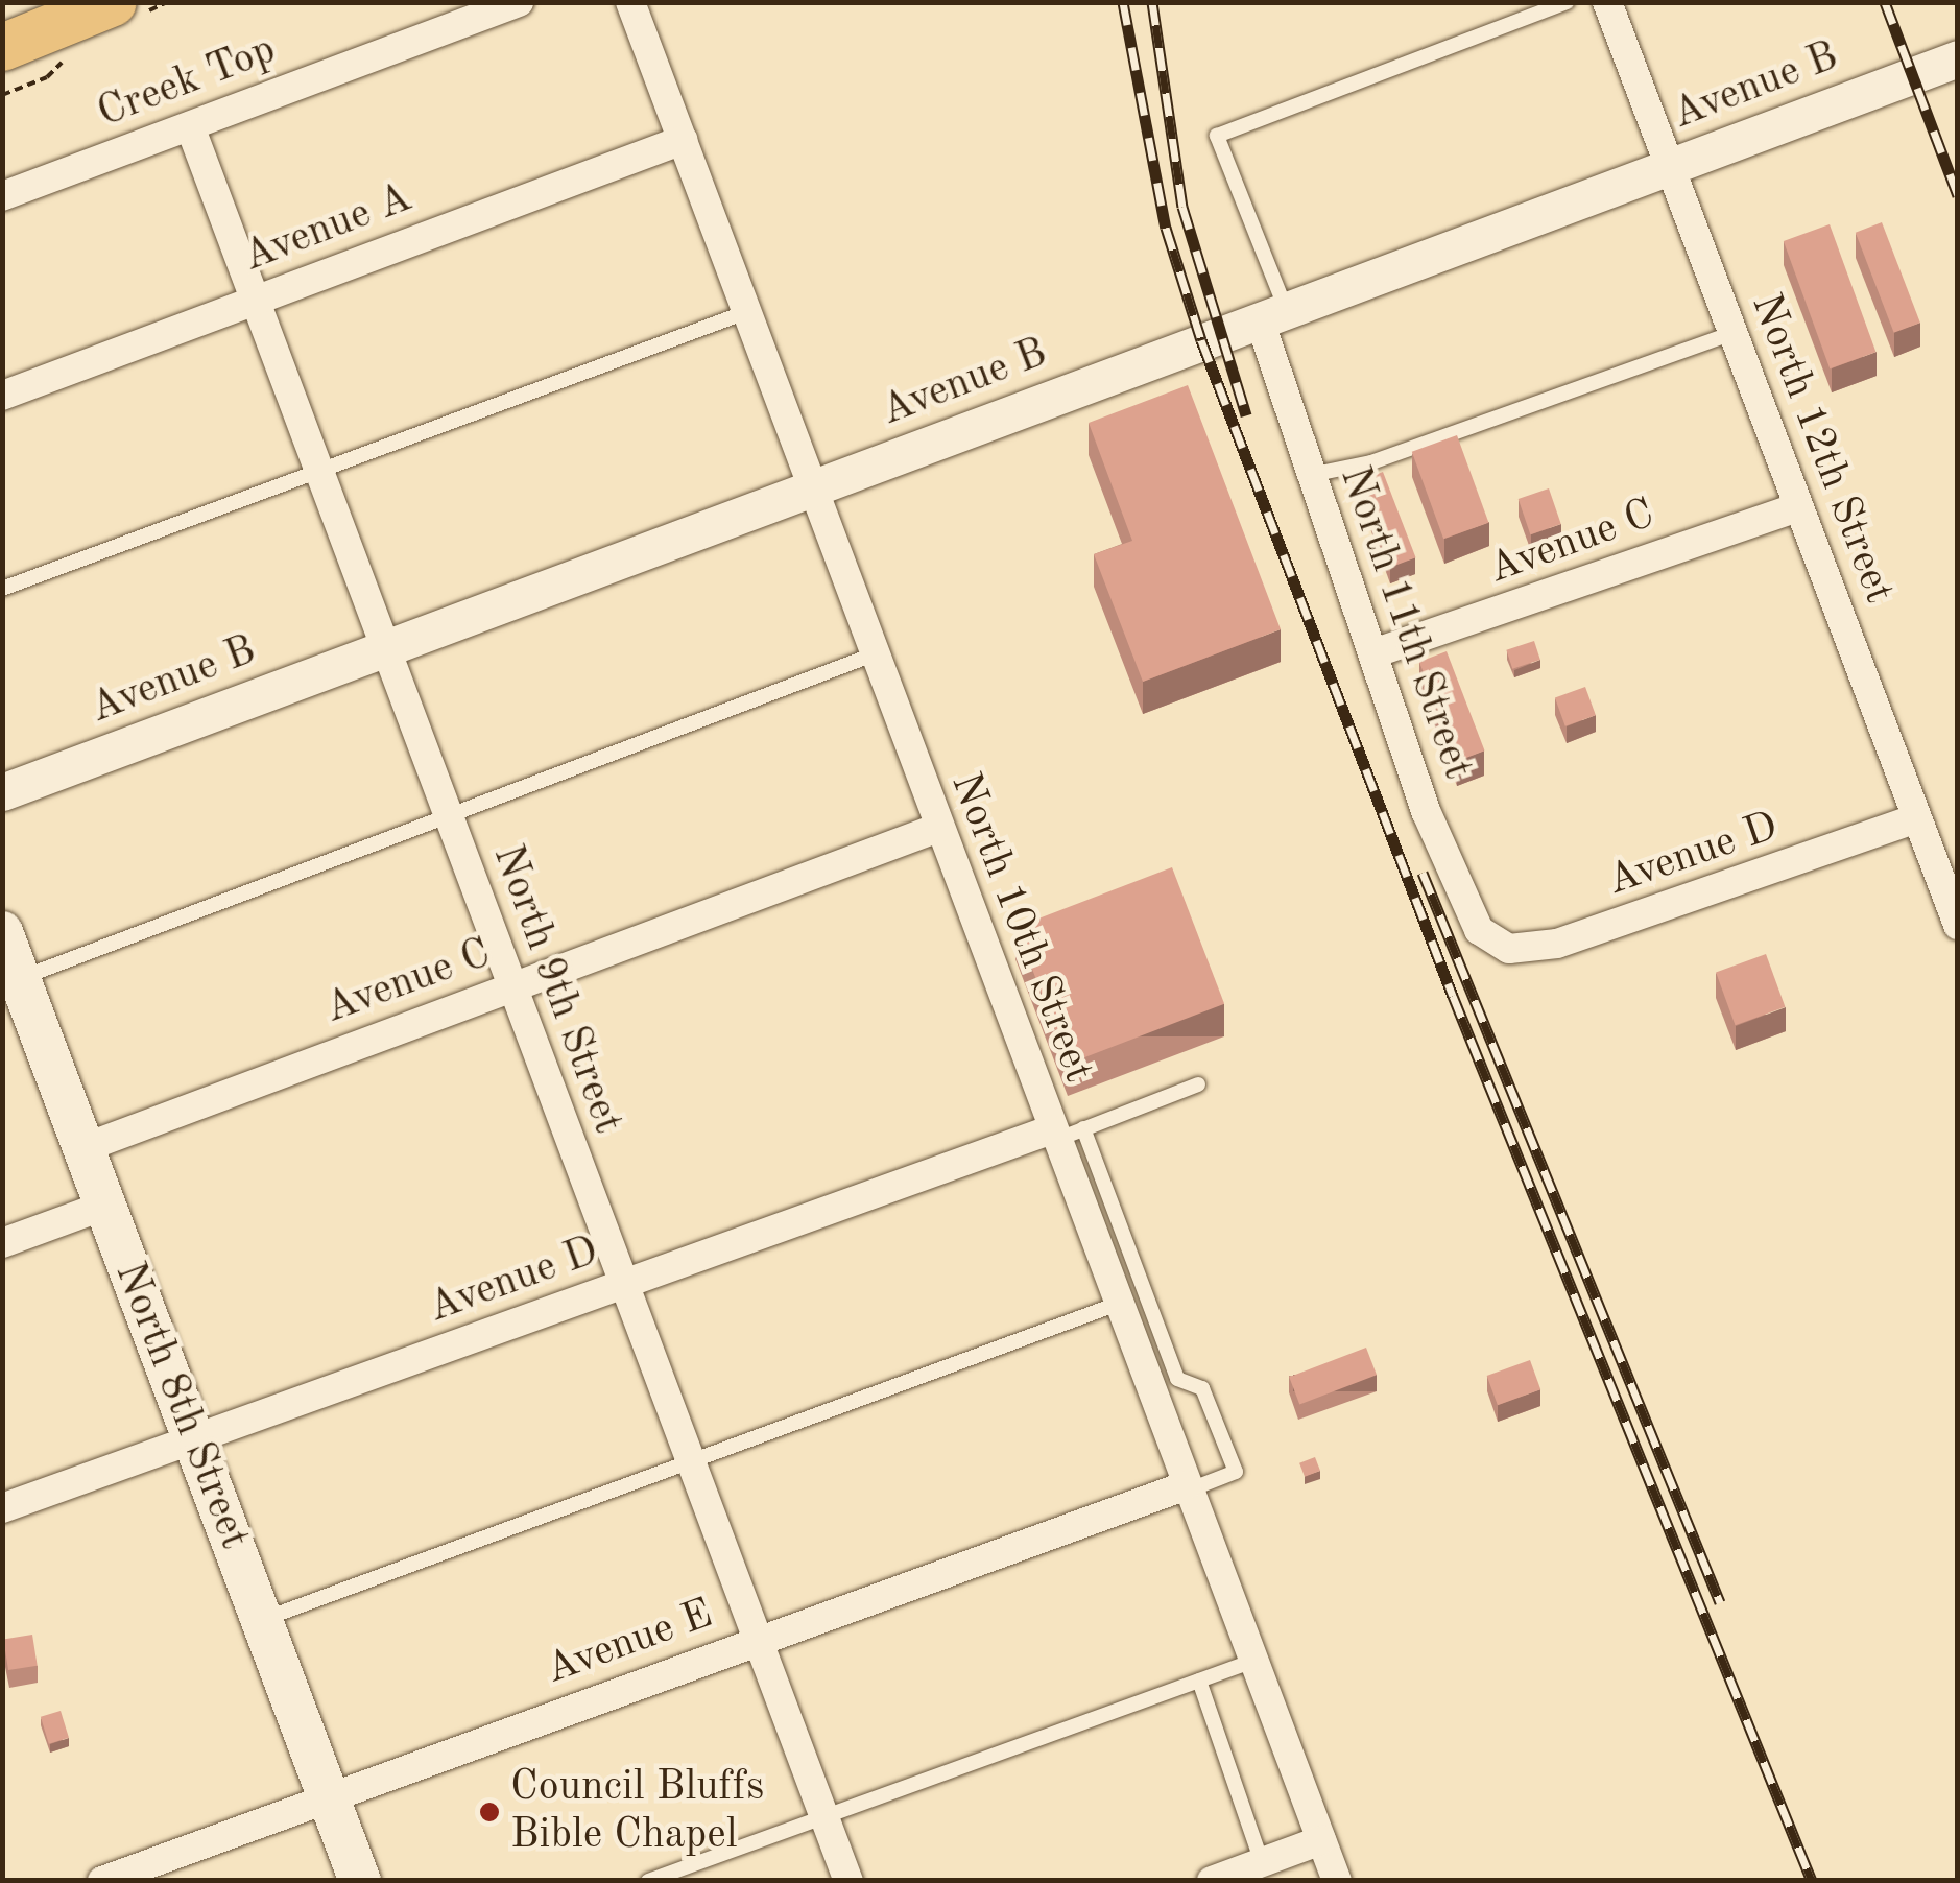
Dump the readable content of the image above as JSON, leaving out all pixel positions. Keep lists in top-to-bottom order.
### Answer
{
  "streets": {
    "main road": ["North 8th Street"],
    "street": [
      "Creek Top",
      "Avenue B",
      "Avenue A",
      "North 12th Street",
      "Avenue C",
      "North 11th Street",
      "Avenue D",
      "North 10th Street",
      "North 9th Street",
      "Avenue E"
    ]
  },
  "crossings": [
    ["Creek Top", "North 9th Street"],
    ["Avenue B", "North 12th Street"],
    ["Avenue B", "North 11th Street"],
    ["Avenue B", "North 10th Street"],
    ["Avenue B", "North 9th Street"],
    ["Avenue A", "North 10th Street"],
    ["Avenue A", "North 9th Street"],
    ["North 12th Street", "Avenue C"],
    ["North 12th Street", "Avenue D"],
    ["Avenue C", "North 11th Street"],
    ["Avenue C", "North 10th Street"],
    ["Avenue C", "North 9th Street"],
    ["Avenue C", "North 8th Street"],
    ["North 11th Street", "Avenue D"],
    ["Avenue D", "North 10th Street"],
    ["Avenue D", "North 9th Street"],
    ["Avenue D", "North 8th Street"],
    ["North 10th Street", "Avenue E"],
    ["North 9th Street", "Avenue E"],
    ["North 8th Street", "Avenue E"]
  ],
  "places": ["Council Bluffs Bible Chapel"]
}
